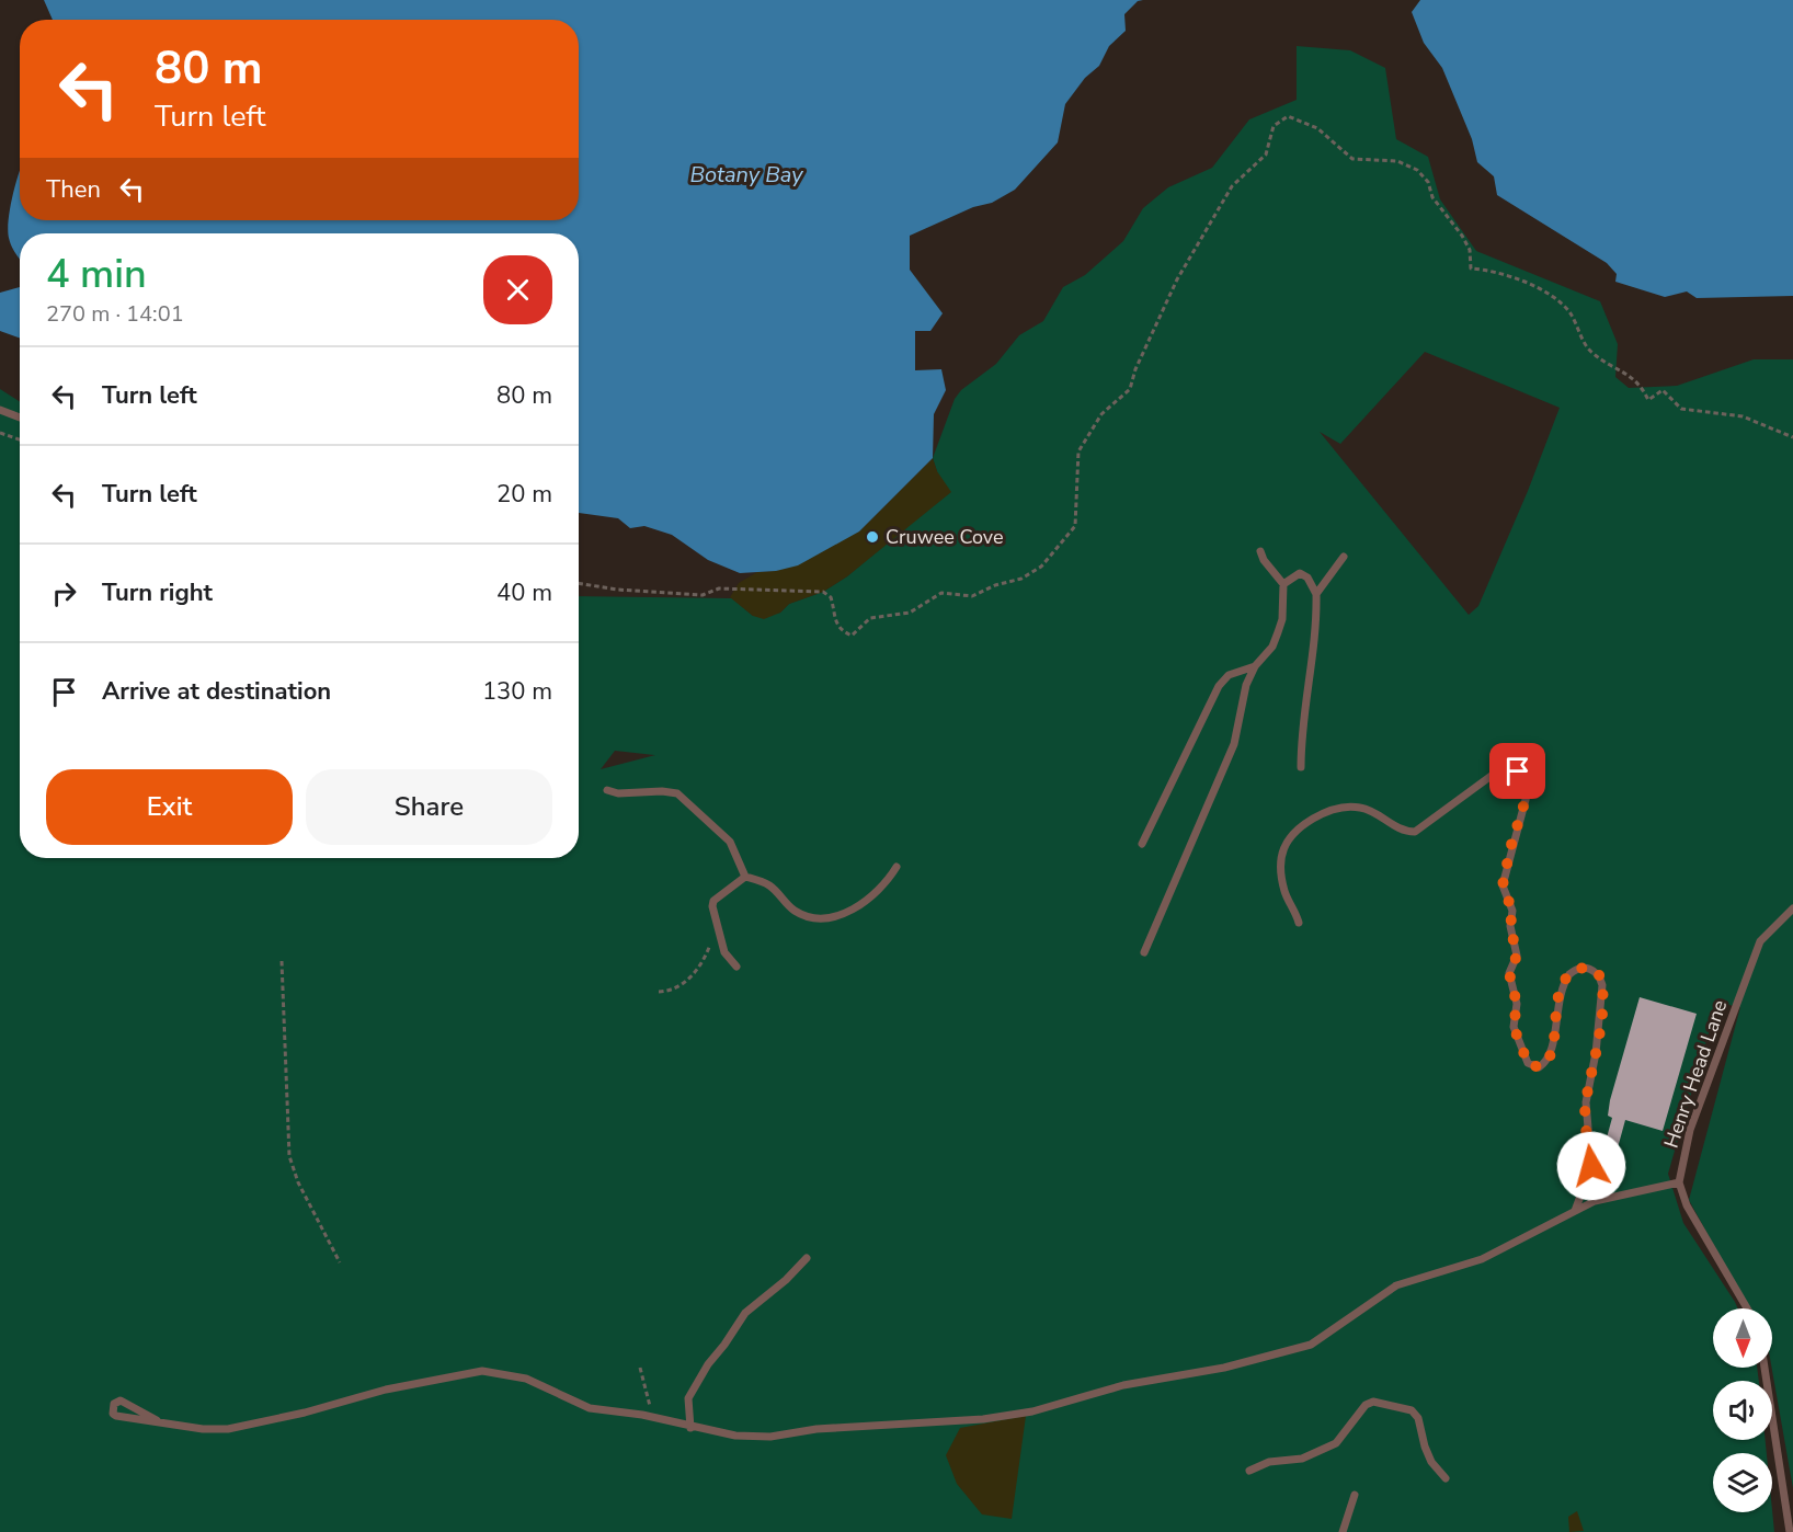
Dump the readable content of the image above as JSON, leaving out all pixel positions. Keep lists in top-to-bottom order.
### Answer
{
  "streets": {
    "lane": ["Henry Head Lane"]
  },
  "water": ["Botany Bay"],
  "places": ["Cruwee Cove"],
  "north": "bottom",
  "page": {
    "turn": ["80 m", "Turn left"],
    "then": "Then",
    "heading": ["4 min", "270 m · 14:01"],
    "list": [
      {
        "name": "Turn left",
        "value": "80 m"
      },
      {
        "name": "Turn left",
        "value": "20 m"
      },
      {
        "name": "Turn right",
        "value": "40 m"
      },
      {
        "name": "Arrive at destination",
        "value": "130 m"
      }
    ],
    "buttons": ["Exit", "Share"]
  }
}
